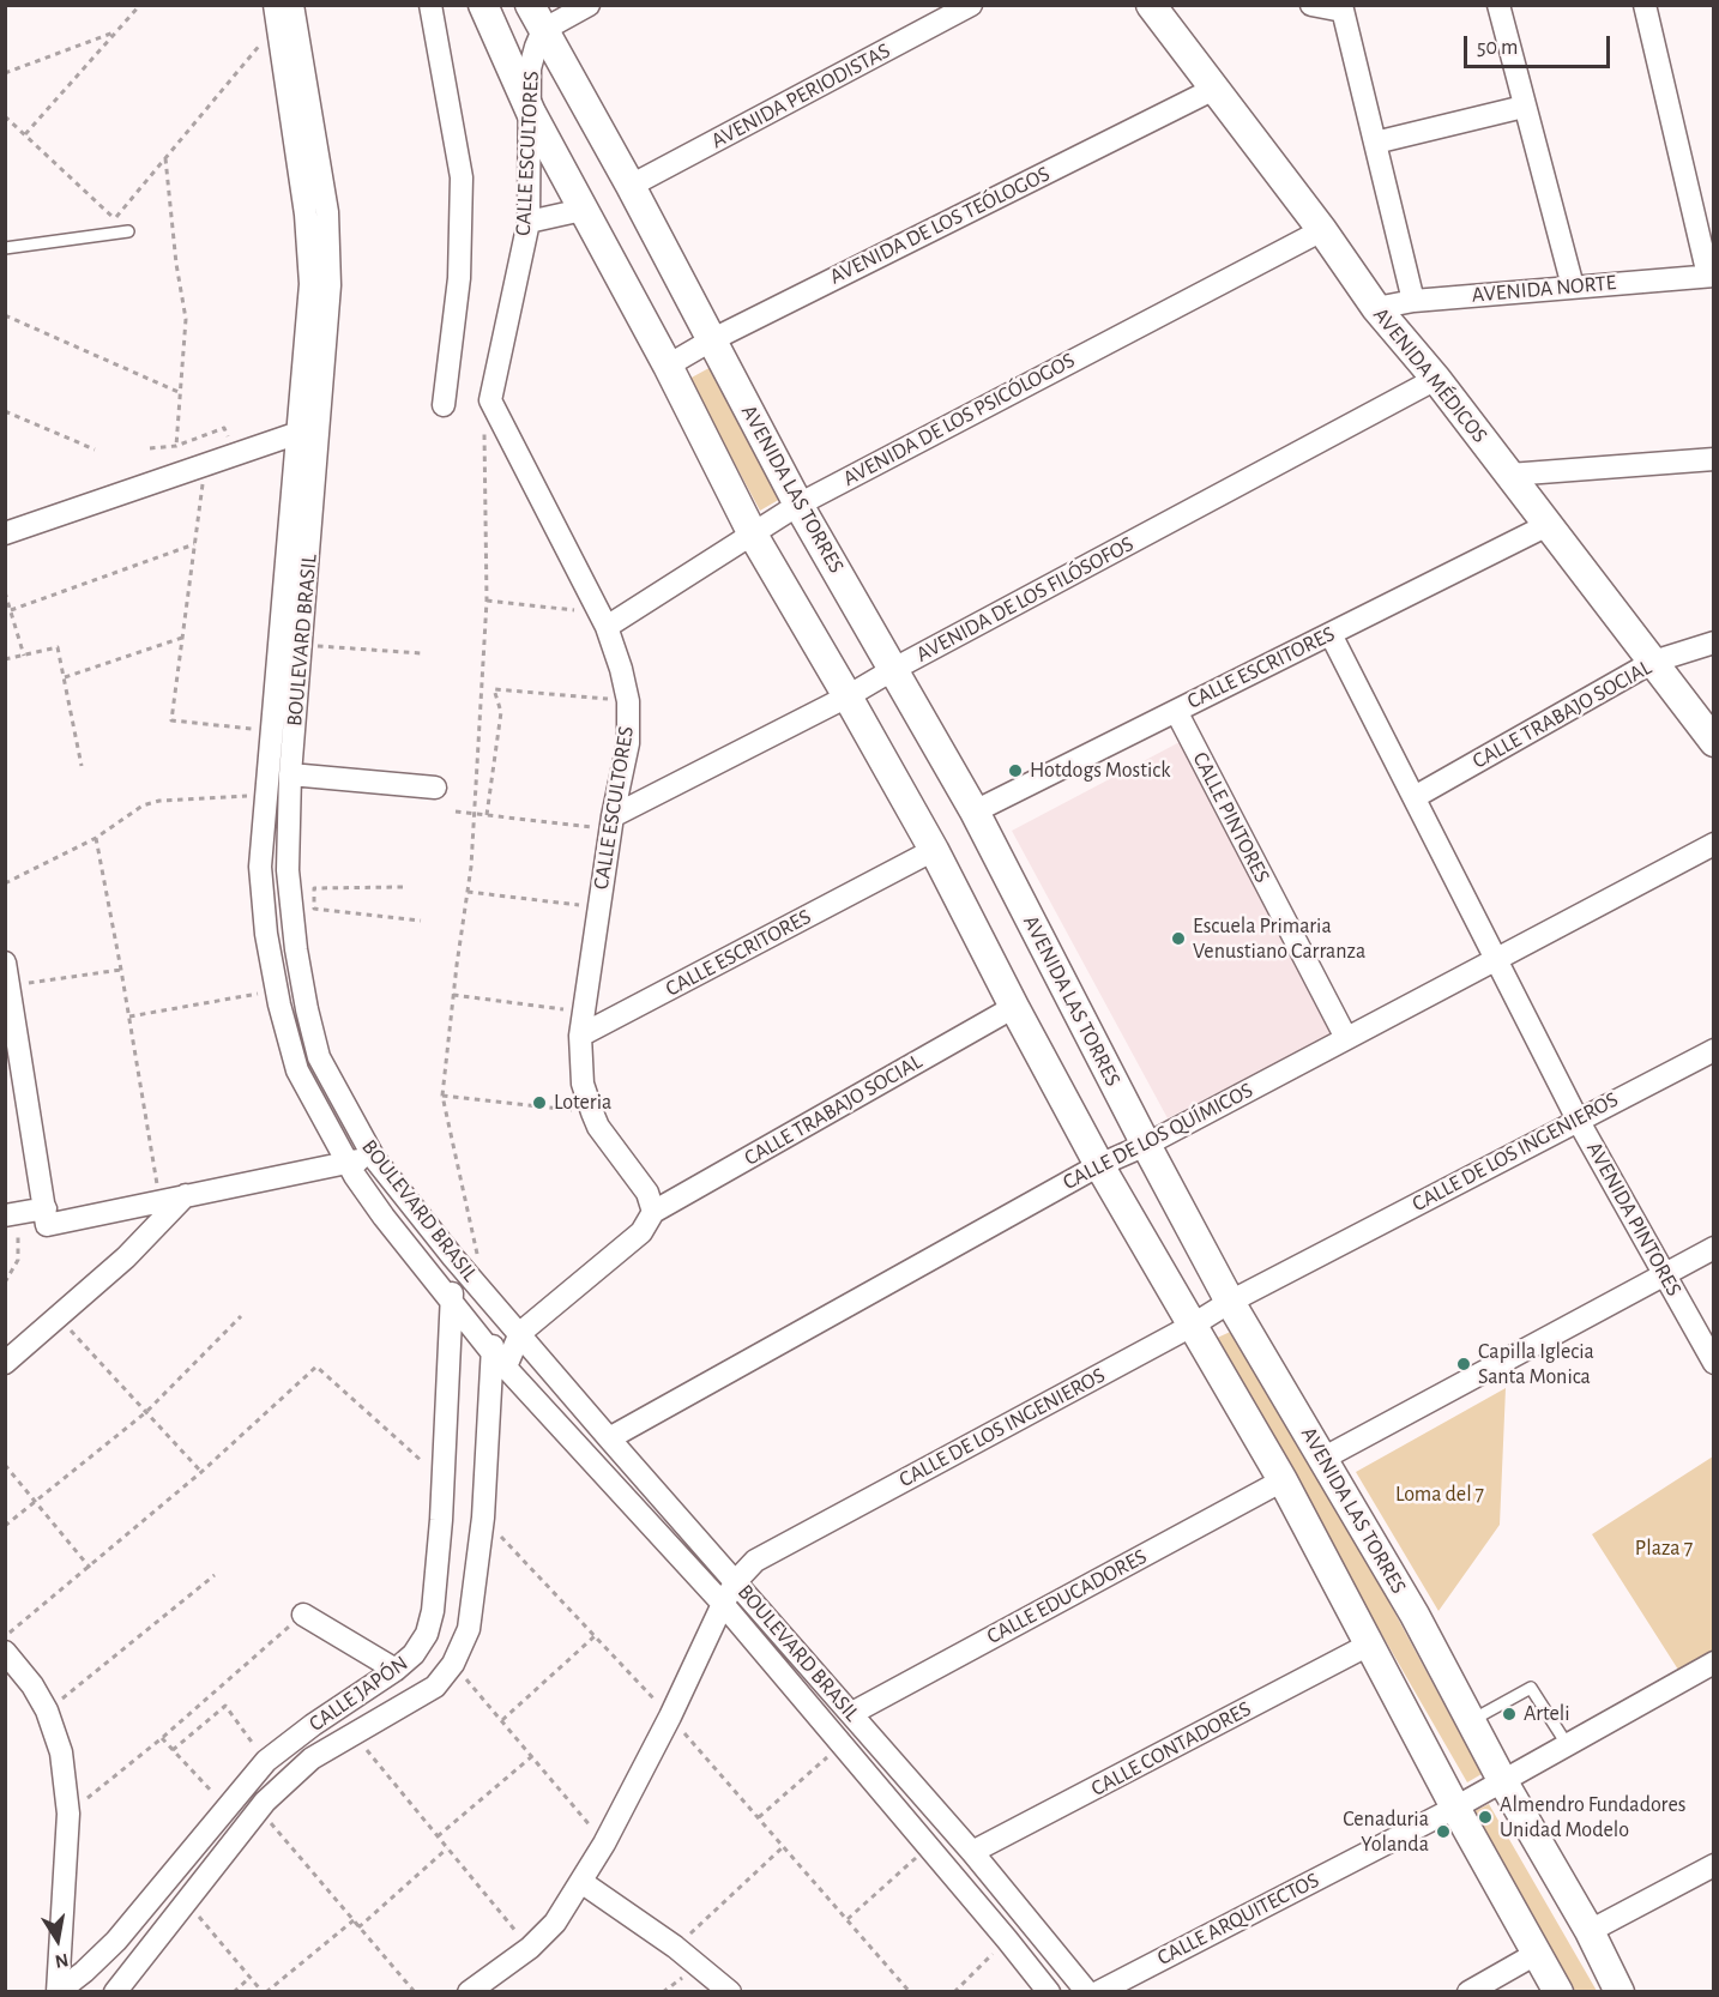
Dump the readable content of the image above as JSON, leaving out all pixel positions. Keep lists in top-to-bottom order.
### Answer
{
  "streets": {
    "main road": ["AVENIDA MÉDICOS", "AVENIDA LAS TORRES"],
    "street": [
      "AVENIDA PERIODISTAS",
      "CALLE ESCULTORES",
      "AVENIDA DE LOS TEÓLOGOS",
      "AVENIDA NORTE",
      "AVENIDA DE LOS PSICÓLOGOS",
      "AVENIDA DE LOS FILÓSOFOS",
      "BOULEVARD BRASIL",
      "CALLE ESCRITORES",
      "CALLE TRABAJO SOCIAL",
      "CALLE PINTORES",
      "CALLE DE LOS QUÍMICOS",
      "CALLE DE LOS INGENIEROS",
      "AVENIDA PINTORES",
      "CALLE EDUCADORES",
      "CALLE JAPÓN",
      "CALLE CONTADORES",
      "CALLE ARQUITECTOS"
    ]
  },
  "crossings": [
    ["AVENIDA PERIODISTAS", "AVENIDA LAS TORRES"],
    ["CALLE ESCULTORES", "AVENIDA DE LOS PSICÓLOGOS"],
    ["CALLE ESCULTORES", "AVENIDA LAS TORRES"],
    ["CALLE ESCULTORES", "AVENIDA DE LOS FILÓSOFOS"],
    ["CALLE ESCULTORES", "CALLE ESCRITORES"],
    ["CALLE ESCULTORES", "CALLE TRABAJO SOCIAL"],
    ["AVENIDA DE LOS TEÓLOGOS", "AVENIDA MÉDICOS"],
    ["AVENIDA DE LOS TEÓLOGOS", "AVENIDA LAS TORRES"],
    ["AVENIDA NORTE", "AVENIDA MÉDICOS"],
    ["AVENIDA MÉDICOS", "AVENIDA DE LOS PSICÓLOGOS"],
    ["AVENIDA MÉDICOS", "AVENIDA DE LOS FILÓSOFOS"],
    ["AVENIDA MÉDICOS", "CALLE ESCRITORES"],
    ["AVENIDA MÉDICOS", "CALLE TRABAJO SOCIAL"],
    ["AVENIDA DE LOS PSICÓLOGOS", "AVENIDA LAS TORRES"],
    ["AVENIDA LAS TORRES", "AVENIDA DE LOS FILÓSOFOS"],
    ["AVENIDA LAS TORRES", "CALLE ESCRITORES"],
    ["AVENIDA LAS TORRES", "CALLE DE LOS QUÍMICOS"],
    ["AVENIDA LAS TORRES", "CALLE DE LOS INGENIEROS"],
    ["AVENIDA LAS TORRES", "CALLE ARQUITECTOS"],
    ["BOULEVARD BRASIL", "CALLE DE LOS QUÍMICOS"],
    ["BOULEVARD BRASIL", "CALLE DE LOS INGENIEROS"],
    ["BOULEVARD BRASIL", "CALLE EDUCADORES"],
    ["BOULEVARD BRASIL", "CALLE JAPÓN"],
    ["BOULEVARD BRASIL", "CALLE CONTADORES"],
    ["CALLE ESCRITORES", "CALLE PINTORES"],
    ["CALLE PINTORES", "CALLE DE LOS QUÍMICOS"],
    ["CALLE DE LOS QUÍMICOS", "AVENIDA PINTORES"],
    ["CALLE DE LOS INGENIEROS", "AVENIDA PINTORES"]
  ],
  "parks": ["Loma del 7", "Plaza 7"],
  "places": [
    "Hotdogs Mostick",
    "Escuela Primaria Venustiano Carranza",
    "Loteria",
    "Capilla Iglecia Santa Monica",
    "Arteli",
    "Almendro Fundadores Unidad Modelo",
    "Cenaduria Yolanda"
  ],
  "scale_bar": "50 m",
  "north": "bottom"
}
